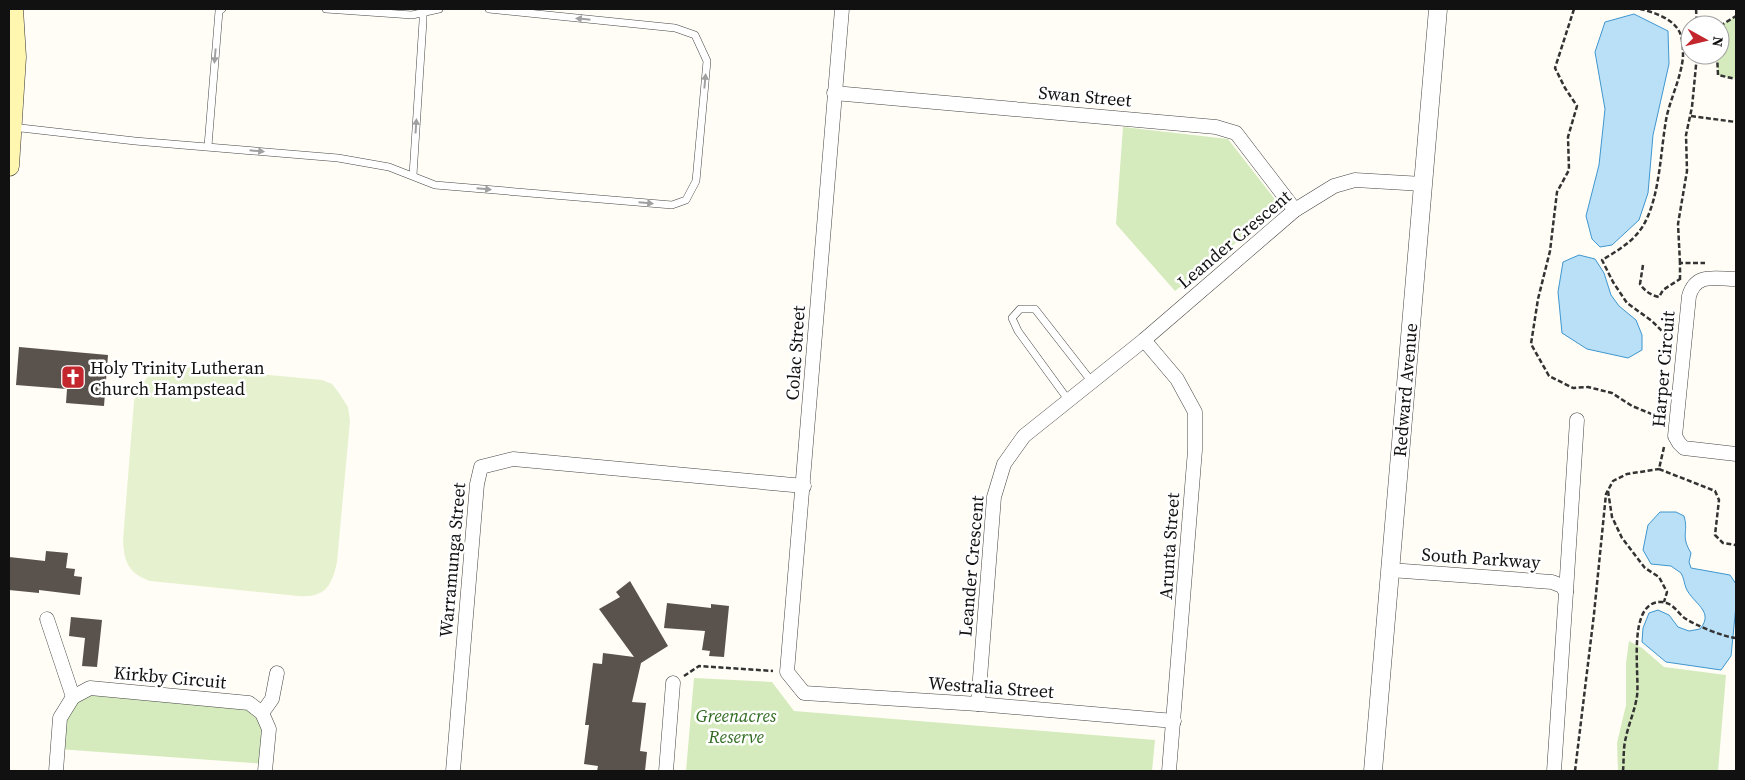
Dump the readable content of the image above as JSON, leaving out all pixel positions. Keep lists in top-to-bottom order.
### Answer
{
  "streets": {
    "street": [
      "Swan Street",
      "Leander Crescent",
      "Colac Street",
      "Harper Circuit",
      "Redward Avenue",
      "Arunta Street",
      "South Parkway",
      "Warramunga Street",
      "Kirkby Circuit",
      "Westralia Street"
    ]
  },
  "crossings": [
    ["Swan Street", "Leander Crescent"],
    ["Swan Street", "Colac Street"],
    ["Leander Crescent", "Redward Avenue"],
    ["Leander Crescent", "Arunta Street"],
    ["Leander Crescent", "Westralia Street"],
    ["Colac Street", "Warramunga Street"],
    ["Colac Street", "Westralia Street"],
    ["Redward Avenue", "South Parkway"],
    ["Arunta Street", "Westralia Street"]
  ],
  "parks": ["Greenacres Reserve"],
  "places": {
    "church": ["Holy Trinity Lutheran Church Hampstead"]
  },
  "north": "right"
}
